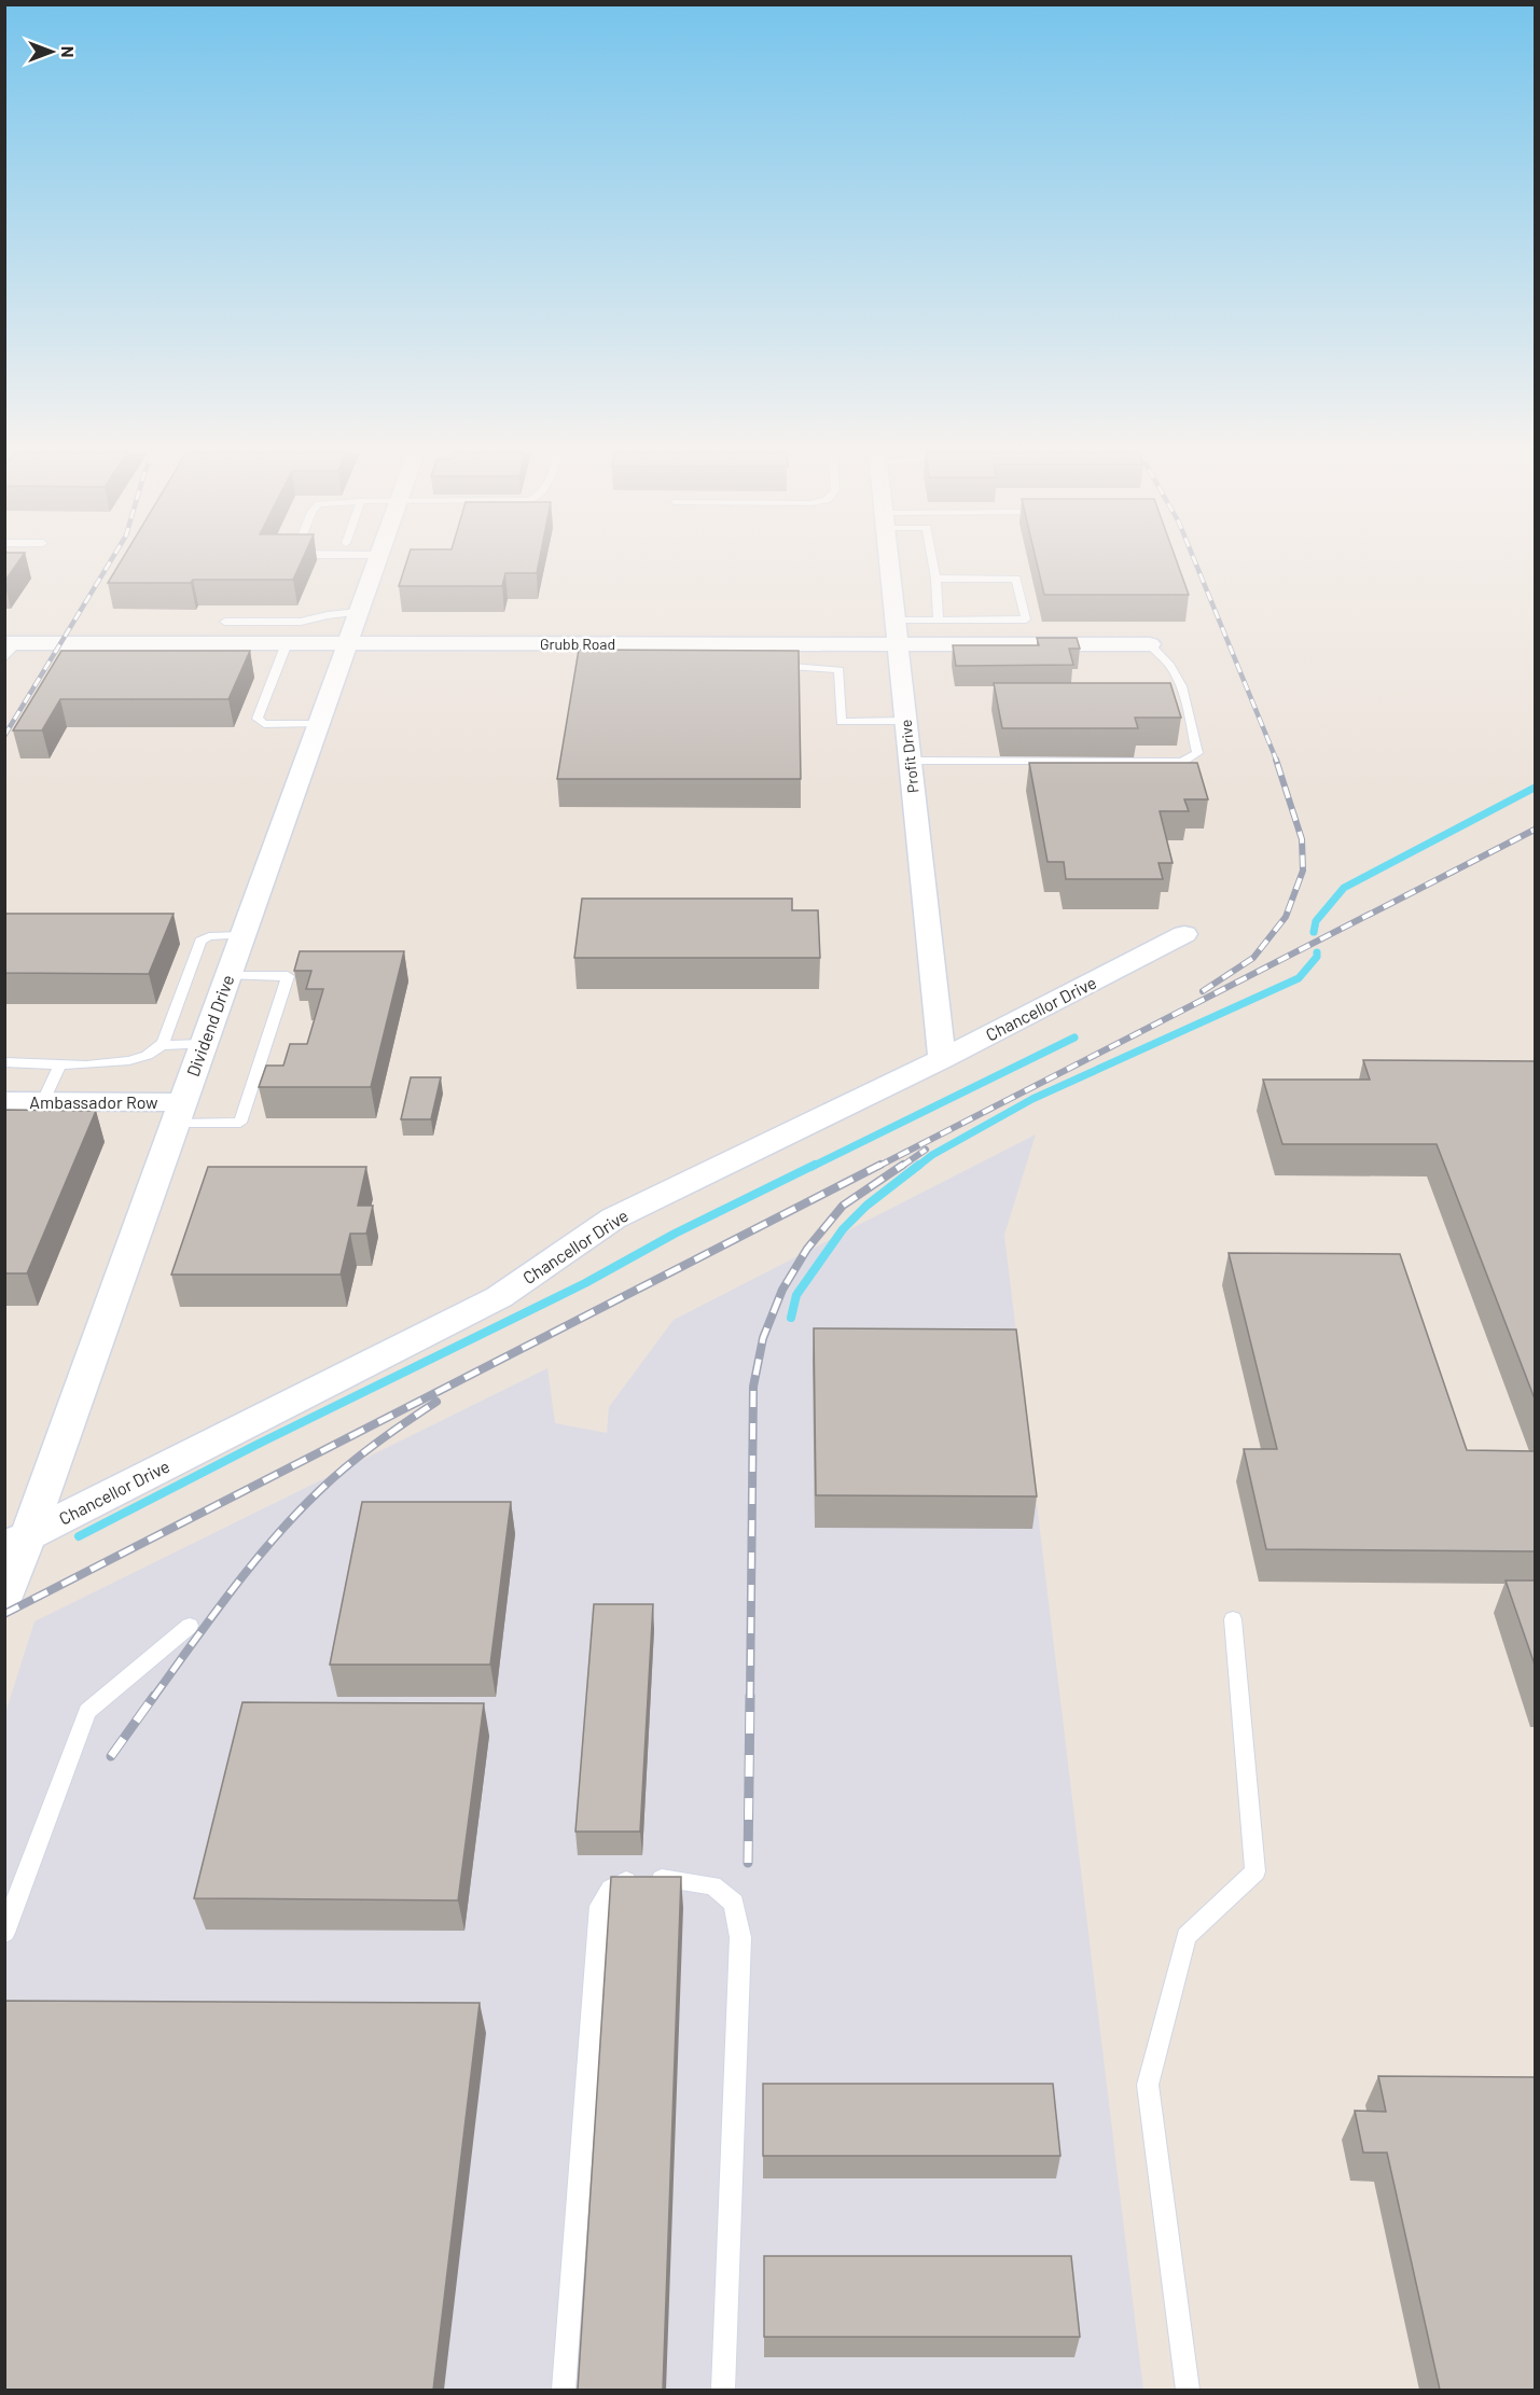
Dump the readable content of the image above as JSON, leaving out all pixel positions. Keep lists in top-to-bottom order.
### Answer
{
  "streets": {
    "street": [
      "Grubb Road",
      "Profit Drive",
      "Chancellor Drive",
      "Dividend Drive",
      "Ambassador Row"
    ]
  },
  "crossings": [
    ["Grubb Road", "Profit Drive"],
    ["Grubb Road", "Dividend Drive"],
    ["Profit Drive", "Chancellor Drive"],
    ["Chancellor Drive", "Dividend Drive"],
    ["Dividend Drive", "Ambassador Row"]
  ],
  "north": "right"
}
